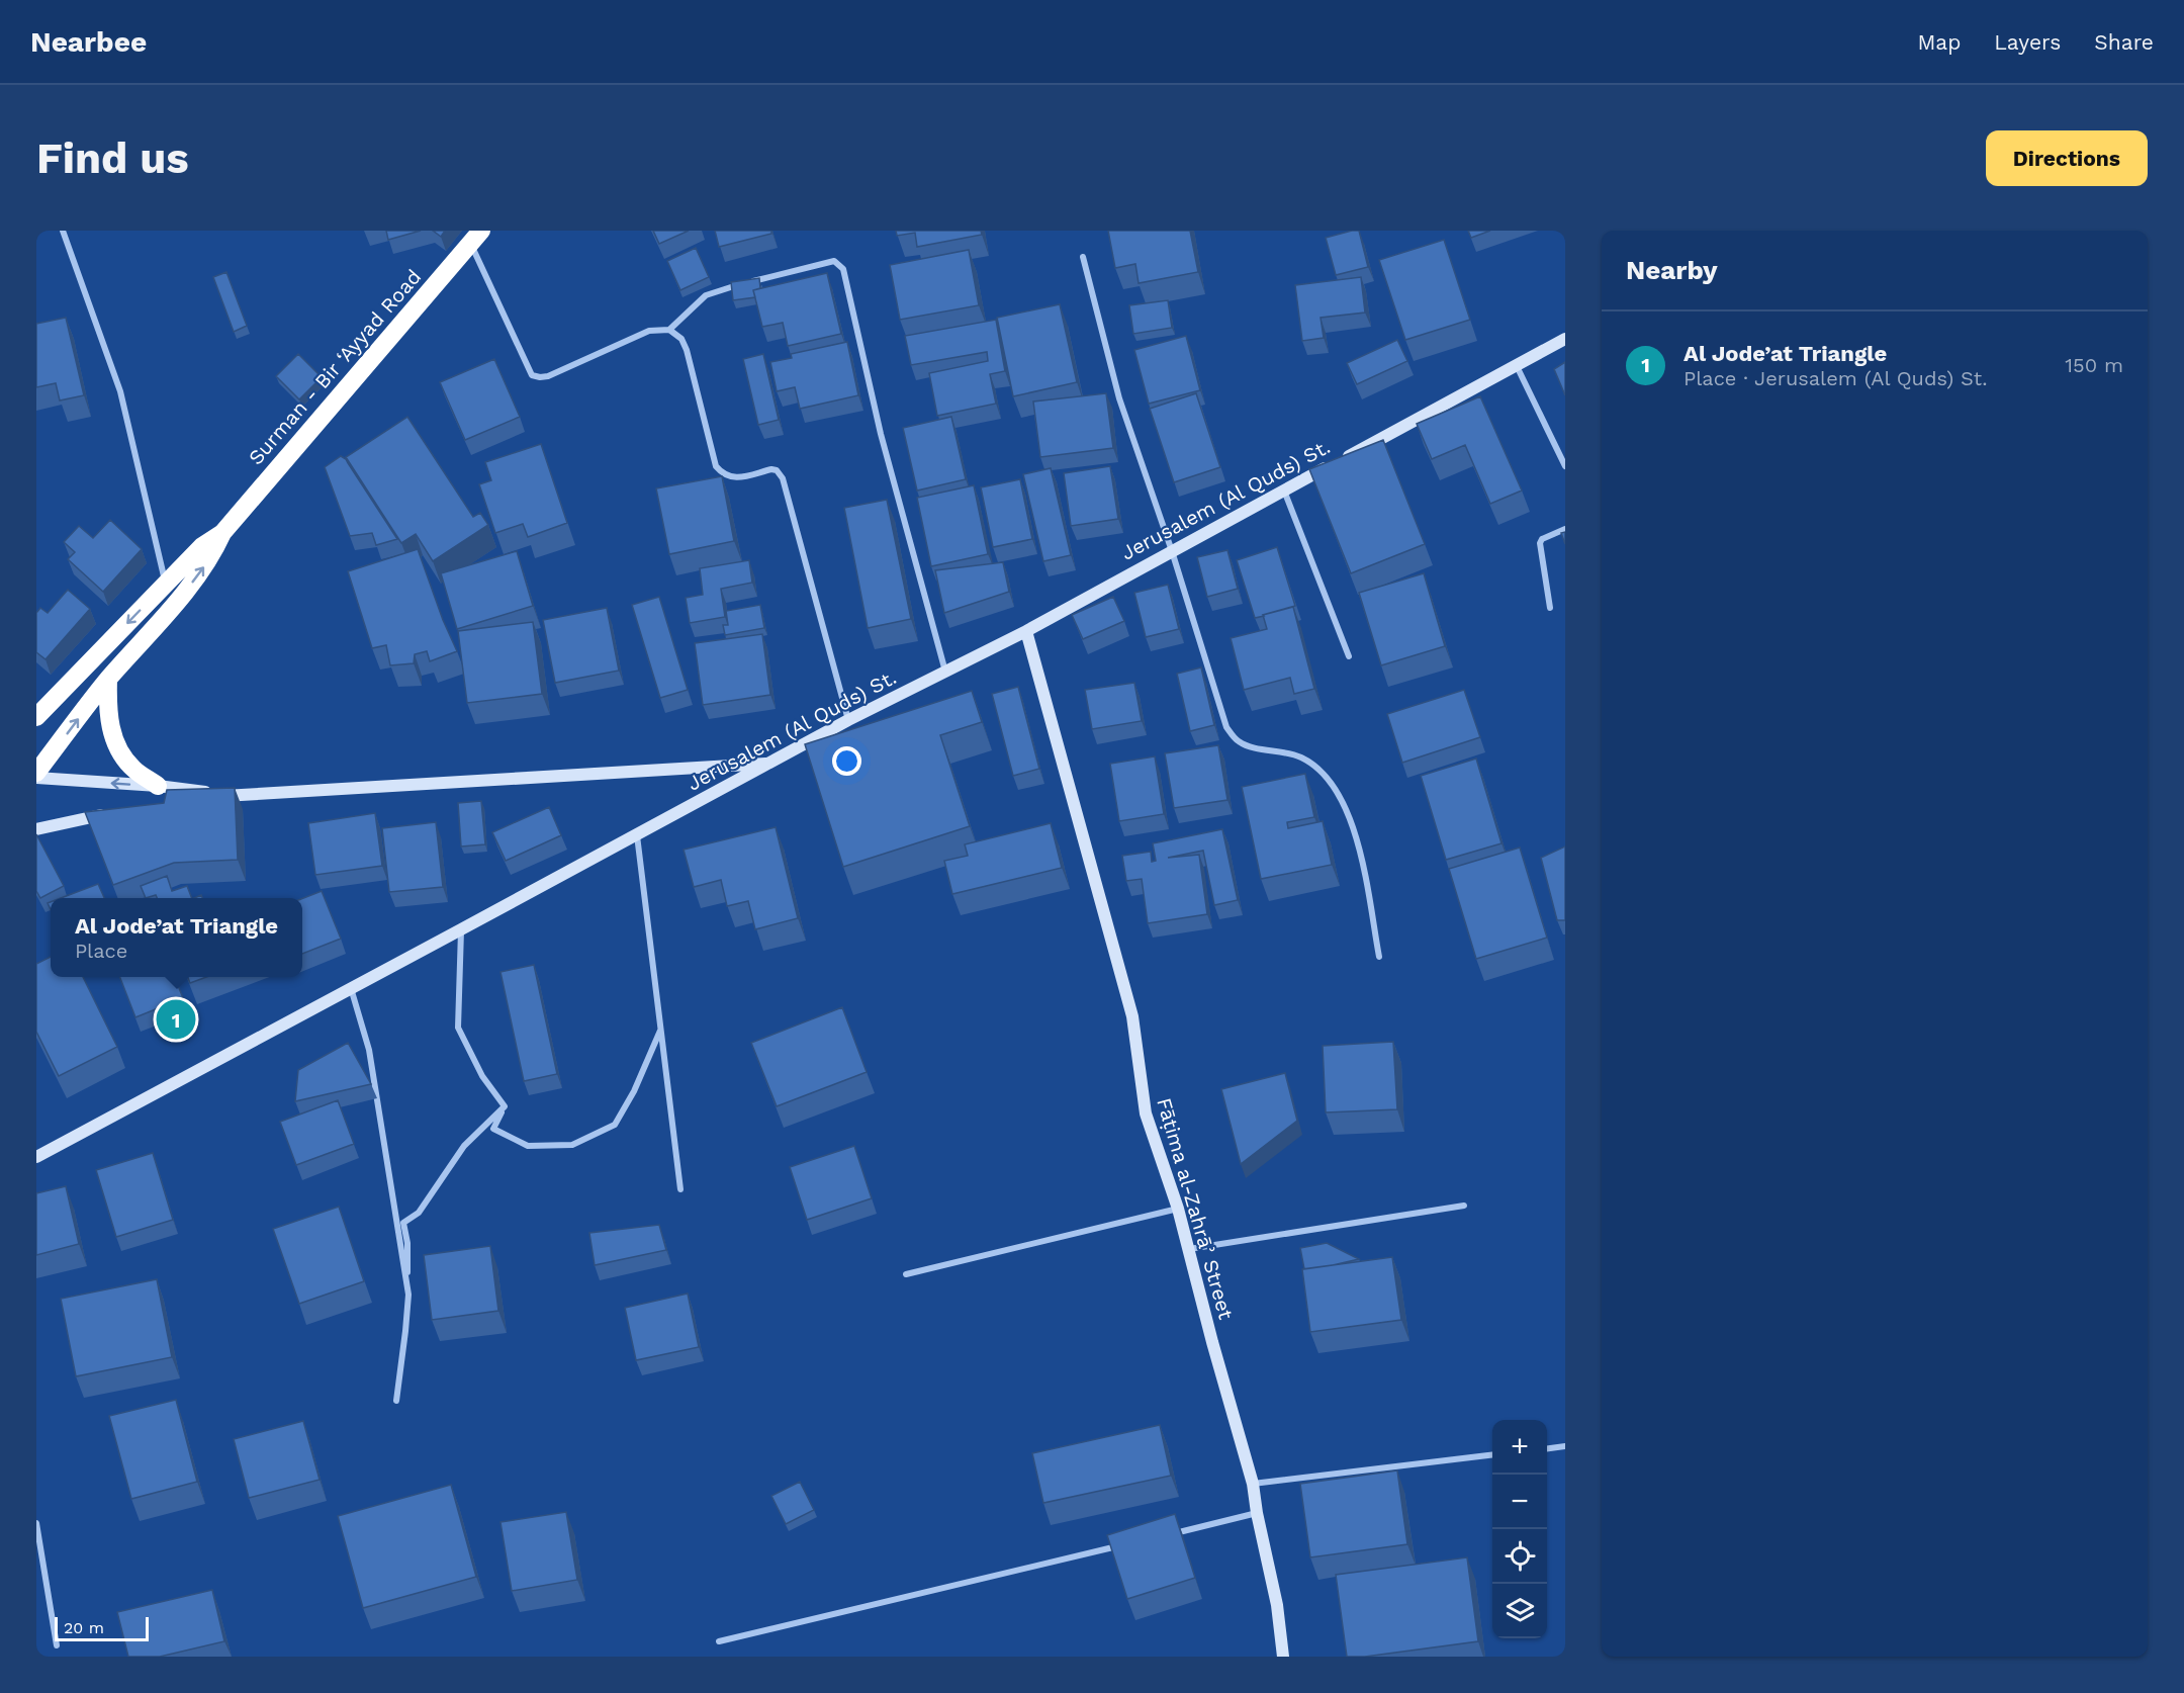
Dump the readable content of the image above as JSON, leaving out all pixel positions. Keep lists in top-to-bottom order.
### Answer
{
  "streets": {
    "highway": ["Surman - Bir ‘Ayyad Road"],
    "street": ["Jerusalem (Al Quds) St.", "Fāṭima al-Zahrāʾ Street"]
  },
  "crossings": [
    ["Jerusalem (Al Quds) St.", "Fāṭima al-Zahrāʾ Street"]
  ],
  "scale_bar": "20 m",
  "page": {
    "header": "Nearbee",
    "nav": ["Map", "Layers", "Share"],
    "buttons": "Directions",
    "title": "Find us",
    "heading": "Nearby",
    "list": [
      {
        "mark": "1",
        "name": "Al Jode’at Triangle",
        "note": "Place · Jerusalem (Al Quds) St.",
        "value": "150 m"
      }
    ],
    "popup": ["Al Jode’at Triangle", "Place"],
    "pins": "1",
    "map_buttons": ["+", "−"],
    "scale": "20 m"
  }
}
